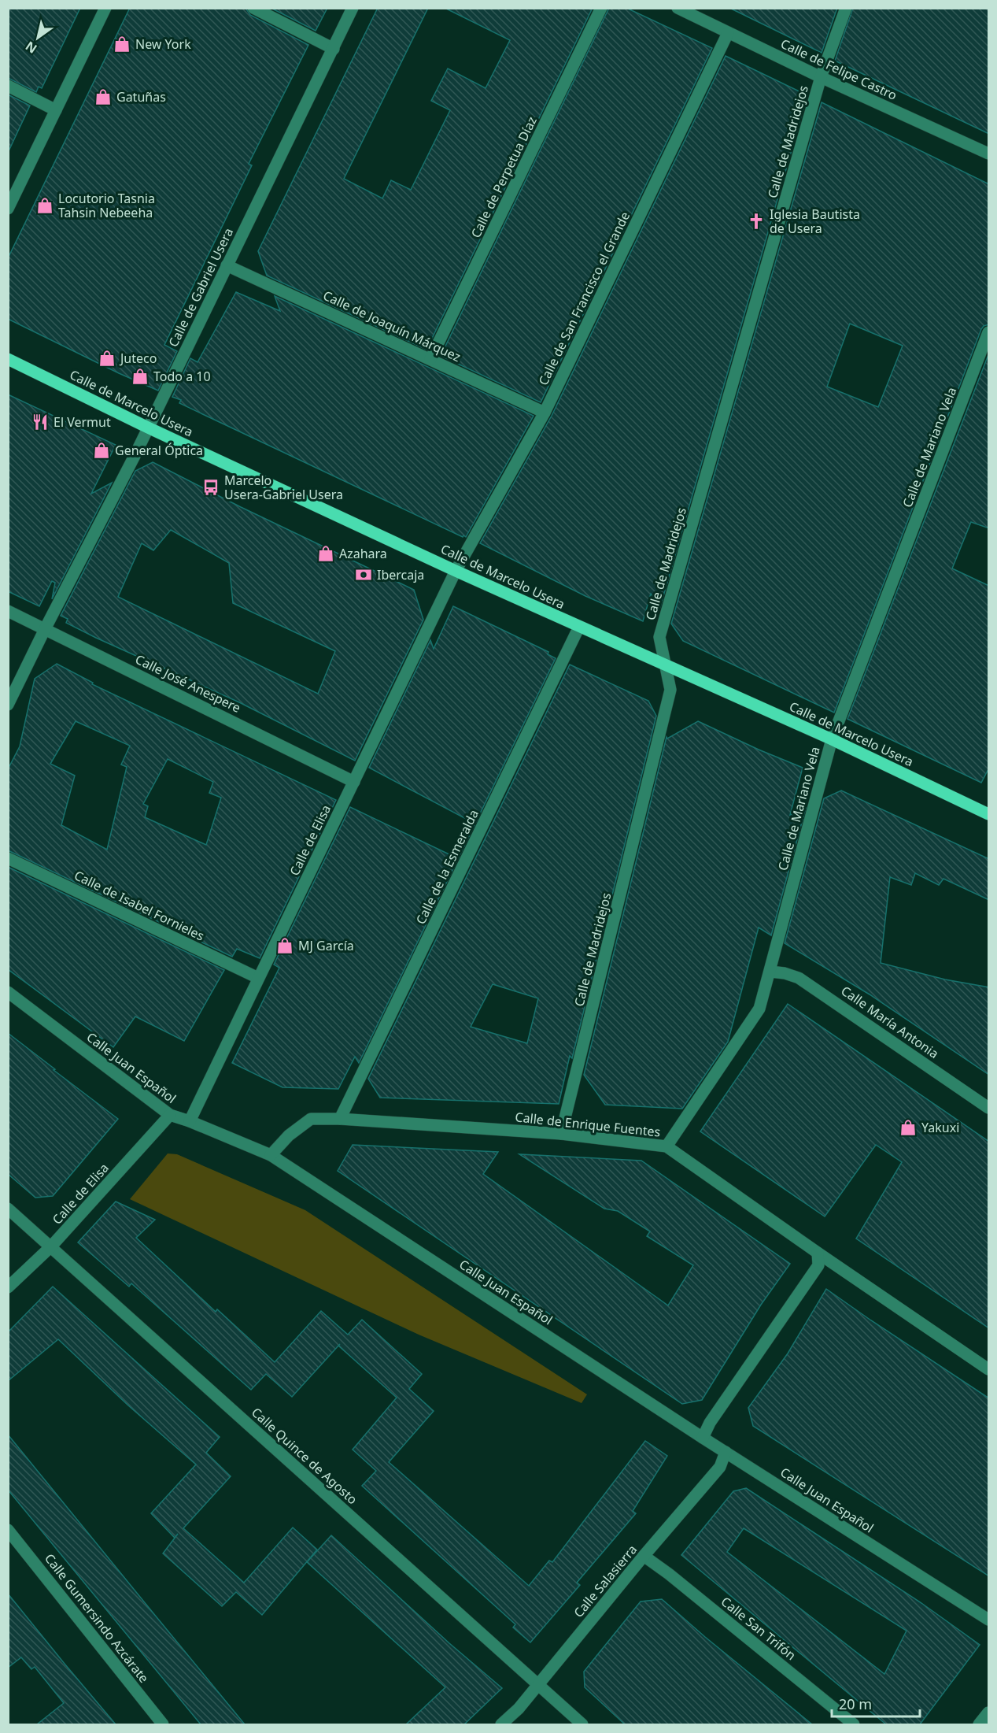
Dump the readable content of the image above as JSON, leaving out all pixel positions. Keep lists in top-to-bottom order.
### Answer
{
  "streets": {
    "main road": ["Calle de Marcelo Usera"],
    "street": [
      "Calle de Felipe Castro",
      "Calle de Madridejos",
      "Calle de Perpetua Díaz",
      "Calle de Gabriel Usera",
      "Calle de San Francisco el Grande",
      "Calle de Joaquín Márquez",
      "Calle de Mariano Vela",
      "Calle José Anespere",
      "Calle de Elisa",
      "Calle de la Esmeralda",
      "Calle de Isabel Fornieles",
      "Calle María Antonia",
      "Calle Juan Español",
      "Calle de Enrique Fuentes",
      "Calle Quince de Agosto",
      "Calle Salasierra",
      "Calle Gumersindo Azcárate",
      "Calle San Trifón"
    ]
  },
  "crossings": [
    ["Calle de Felipe Castro", "Calle de Madridejos"],
    ["Calle de Felipe Castro", "Calle de San Francisco el Grande"],
    ["Calle de Madridejos", "Calle de Marcelo Usera"],
    ["Calle de Madridejos", "Calle de Enrique Fuentes"],
    ["Calle de Perpetua Díaz", "Calle de Joaquín Márquez"],
    ["Calle de Gabriel Usera", "Calle de Joaquín Márquez"],
    ["Calle de Gabriel Usera", "Calle de Marcelo Usera"],
    ["Calle de Gabriel Usera", "Calle José Anespere"],
    ["Calle de San Francisco el Grande", "Calle de Joaquín Márquez"],
    ["Calle de San Francisco el Grande", "Calle de Marcelo Usera"],
    ["Calle de San Francisco el Grande", "Calle de Elisa"],
    ["Calle de Marcelo Usera", "Calle de Mariano Vela"],
    ["Calle de Marcelo Usera", "Calle de Elisa"],
    ["Calle de Marcelo Usera", "Calle de la Esmeralda"],
    ["Calle de Mariano Vela", "Calle María Antonia"],
    ["Calle de Mariano Vela", "Calle de Enrique Fuentes"],
    ["Calle José Anespere", "Calle de Elisa"],
    ["Calle de Elisa", "Calle de Isabel Fornieles"],
    ["Calle de Elisa", "Calle Juan Español"],
    ["Calle de Elisa", "Calle Quince de Agosto"],
    ["Calle de la Esmeralda", "Calle de Enrique Fuentes"],
    ["Calle Juan Español", "Calle de Enrique Fuentes"],
    ["Calle Juan Español", "Calle Salasierra"],
    ["Calle Quince de Agosto", "Calle Salasierra"],
    ["Calle Salasierra", "Calle San Trifón"]
  ],
  "places": {
    "shop": [
      "New York",
      "Gatuñas",
      "Locutorio Tasnia Tahsin Nebeeha",
      "Juteco",
      "Todo a 10",
      "General Óptica",
      "Azahara",
      "MJ García",
      "Yakuxi"
    ],
    "church": ["Iglesia Bautista de Usera"],
    "restaurant": ["El Vermut"],
    "bus stop": ["Marcelo Usera-Gabriel Usera"],
    "bank": ["Ibercaja"]
  },
  "scale_bar": "20 m",
  "north": "bottom left"
}
